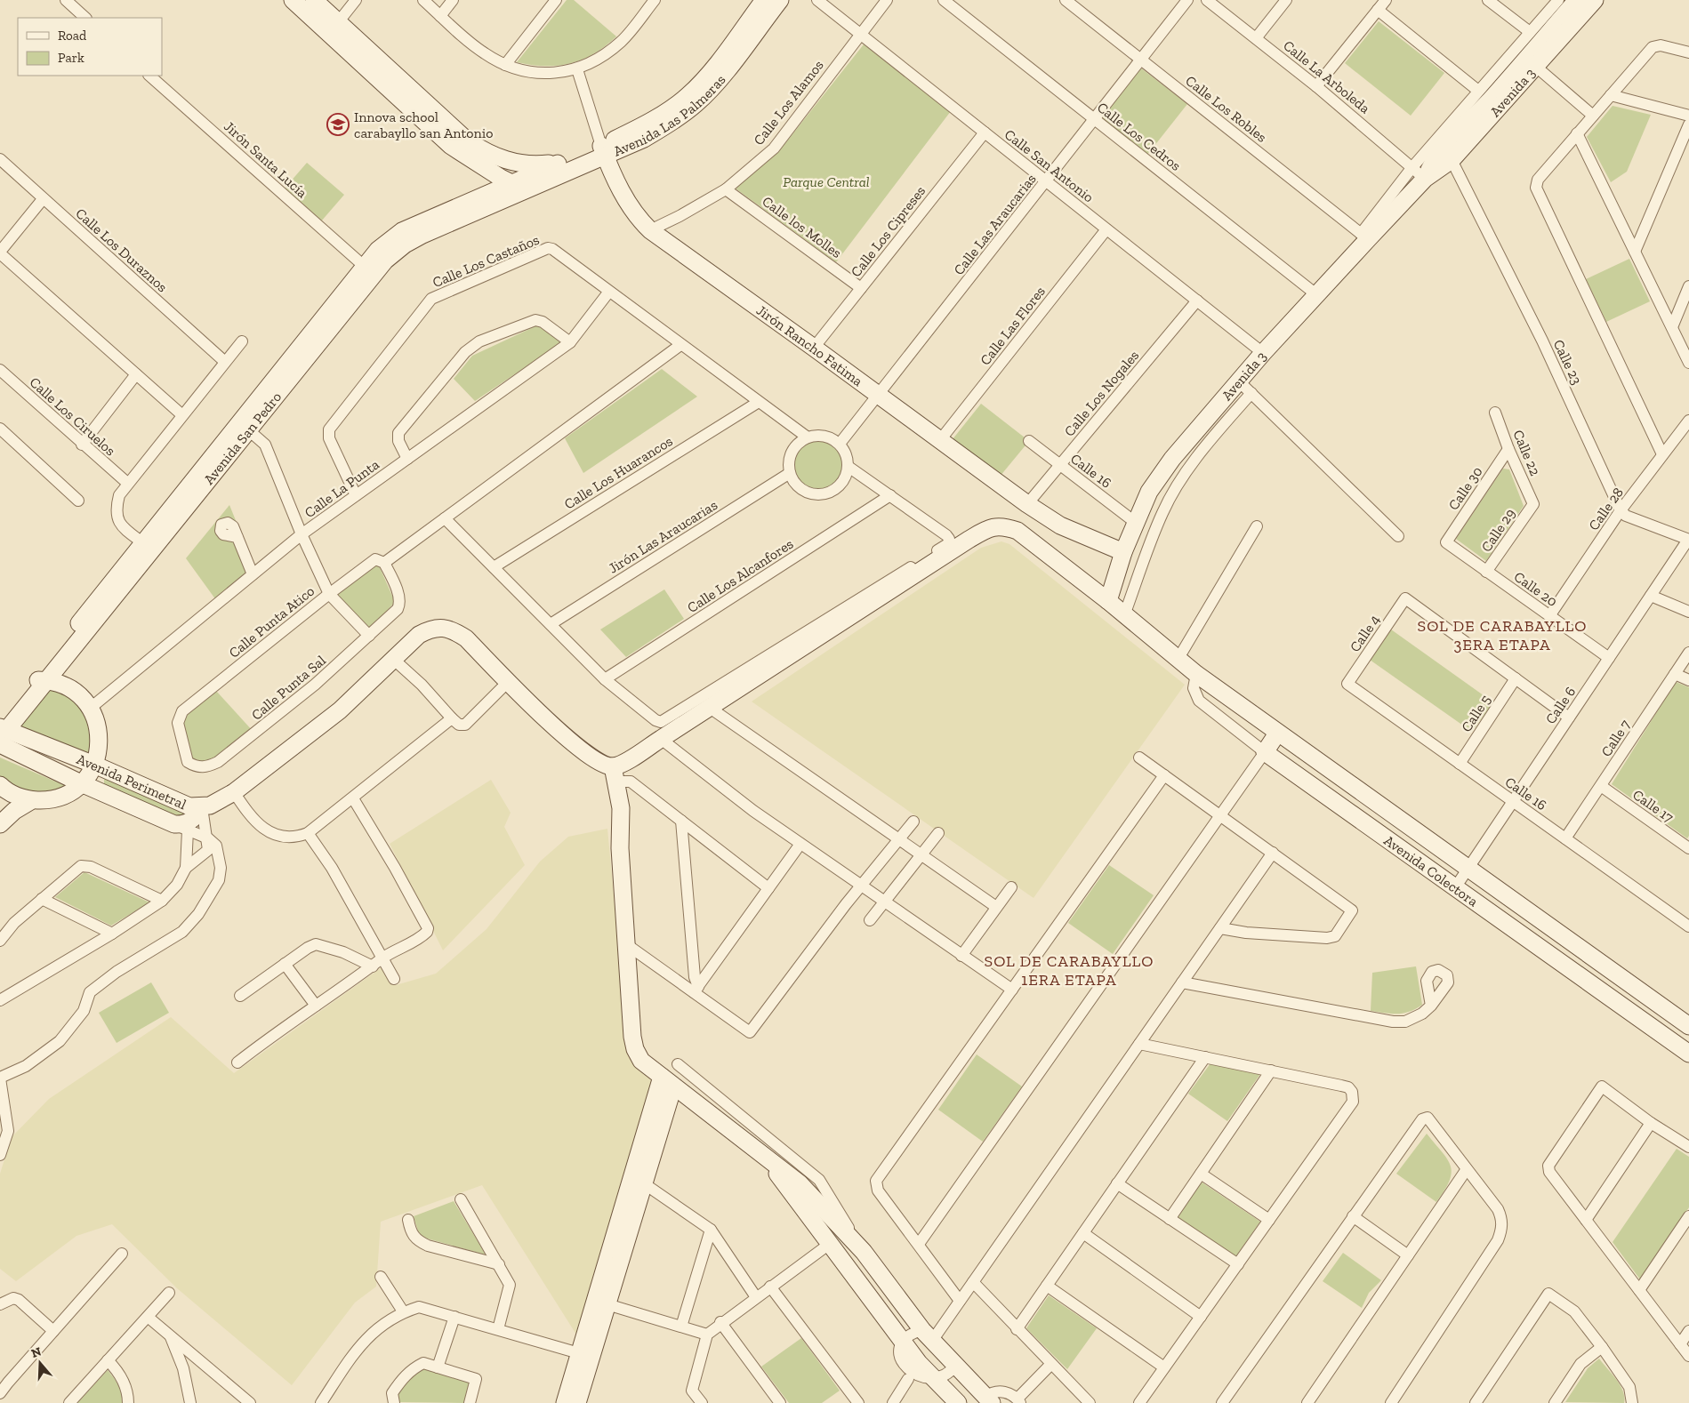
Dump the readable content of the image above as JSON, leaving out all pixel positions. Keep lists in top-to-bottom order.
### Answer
{
  "streets": {
    "street": [
      "Calle La Arboleda",
      "Avenida 3",
      "Calle Los Alamos",
      "Calle Los Robles",
      "Avenida Las Palmeras",
      "Calle Los Cedros",
      "Jirón Santa Lucía",
      "Calle San Antonio",
      "Calle Las Araucarias",
      "Calle los Molles",
      "Calle Los Cipreses",
      "Calle Los Duraznos",
      "Calle Los Castaños",
      "Calle Las Flores",
      "Jirón Rancho Fatima",
      "Calle 23",
      "Calle Los Nogales",
      "Calle Los Ciruelos",
      "Avenida San Pedro",
      "Calle 22",
      "Calle 16",
      "Calle Los Huarancos",
      "Calle La Punta",
      "Calle 30",
      "Calle 28",
      "Calle 29",
      "Jirón Las Araucarias",
      "Calle Los Alcanfores",
      "Calle 20",
      "Calle Punta Atico",
      "Calle 4",
      "Calle Punta Sal",
      "Calle 6",
      "Calle 5",
      "Calle 7",
      "Avenida Perimetral",
      "Calle 17",
      "Avenida Colectora"
    ]
  },
  "crossings": [
    ["Calle La Arboleda", "Avenida 3"],
    ["Avenida 3", "Calle Los Robles"],
    ["Avenida 3", "Calle Los Cedros"],
    ["Avenida 3", "Calle San Antonio"],
    ["Avenida 3", "Jirón Rancho Fatima"],
    ["Avenida 3", "Calle 23"],
    ["Avenida 3", "Calle 16"],
    ["Avenida 3", "Avenida Colectora"],
    ["Calle Los Alamos", "Calle San Antonio"],
    ["Calle Los Alamos", "Calle los Molles"],
    ["Calle Los Alamos", "Jirón Rancho Fatima"],
    ["Calle Los Robles", "Calle Las Araucarias"],
    ["Avenida Las Palmeras", "Jirón Rancho Fatima"],
    ["Avenida Las Palmeras", "Avenida San Pedro"],
    ["Calle Los Cedros", "Calle Las Araucarias"],
    ["Jirón Santa Lucía", "Avenida San Pedro"],
    ["Calle San Antonio", "Calle Las Araucarias"],
    ["Calle San Antonio", "Calle Los Cipreses"],
    ["Calle San Antonio", "Calle Las Flores"],
    ["Calle San Antonio", "Calle Los Nogales"],
    ["Calle Las Araucarias", "Calle Los Castaños"],
    ["Calle Las Araucarias", "Jirón Rancho Fatima"],
    ["Calle Las Araucarias", "Jirón Las Araucarias"],
    ["Calle los Molles", "Calle Los Cipreses"],
    ["Calle Los Cipreses", "Jirón Rancho Fatima"],
    ["Calle Los Castaños", "Calle Los Huarancos"],
    ["Calle Los Castaños", "Calle La Punta"],
    ["Calle Los Castaños", "Jirón Las Araucarias"],
    ["Calle Las Flores", "Jirón Rancho Fatima"],
    ["Jirón Rancho Fatima", "Calle Los Nogales"],
    ["Calle 23", "Calle 28"],
    ["Calle Los Nogales", "Calle 16"],
    ["Avenida San Pedro", "Avenida Perimetral"],
    ["Calle 22", "Calle 30"],
    ["Calle 22", "Calle 29"],
    ["Calle 16", "Calle 4"],
    ["Calle 16", "Calle 6"],
    ["Calle 16", "Calle 5"],
    ["Calle 16", "Calle 7"],
    ["Calle 30", "Calle 20"],
    ["Calle 28", "Calle 20"],
    ["Calle 29", "Calle 20"],
    ["Calle 20", "Calle 6"],
    ["Calle Punta Atico", "Calle Punta Sal"],
    ["Calle 4", "Calle 5"],
    ["Calle 6", "Avenida Colectora"],
    ["Calle 7", "Calle 17"]
  ],
  "districts": ["SOL DE CARABAYLLO 3ERA ETAPA", "SOL DE CARABAYLLO 1ERA ETAPA"],
  "parks": ["Parque Central"],
  "places": {
    "school or university": ["Innova school carabayllo san Antonio"]
  },
  "legend": ["Road", "Park"],
  "north": "top"
}
